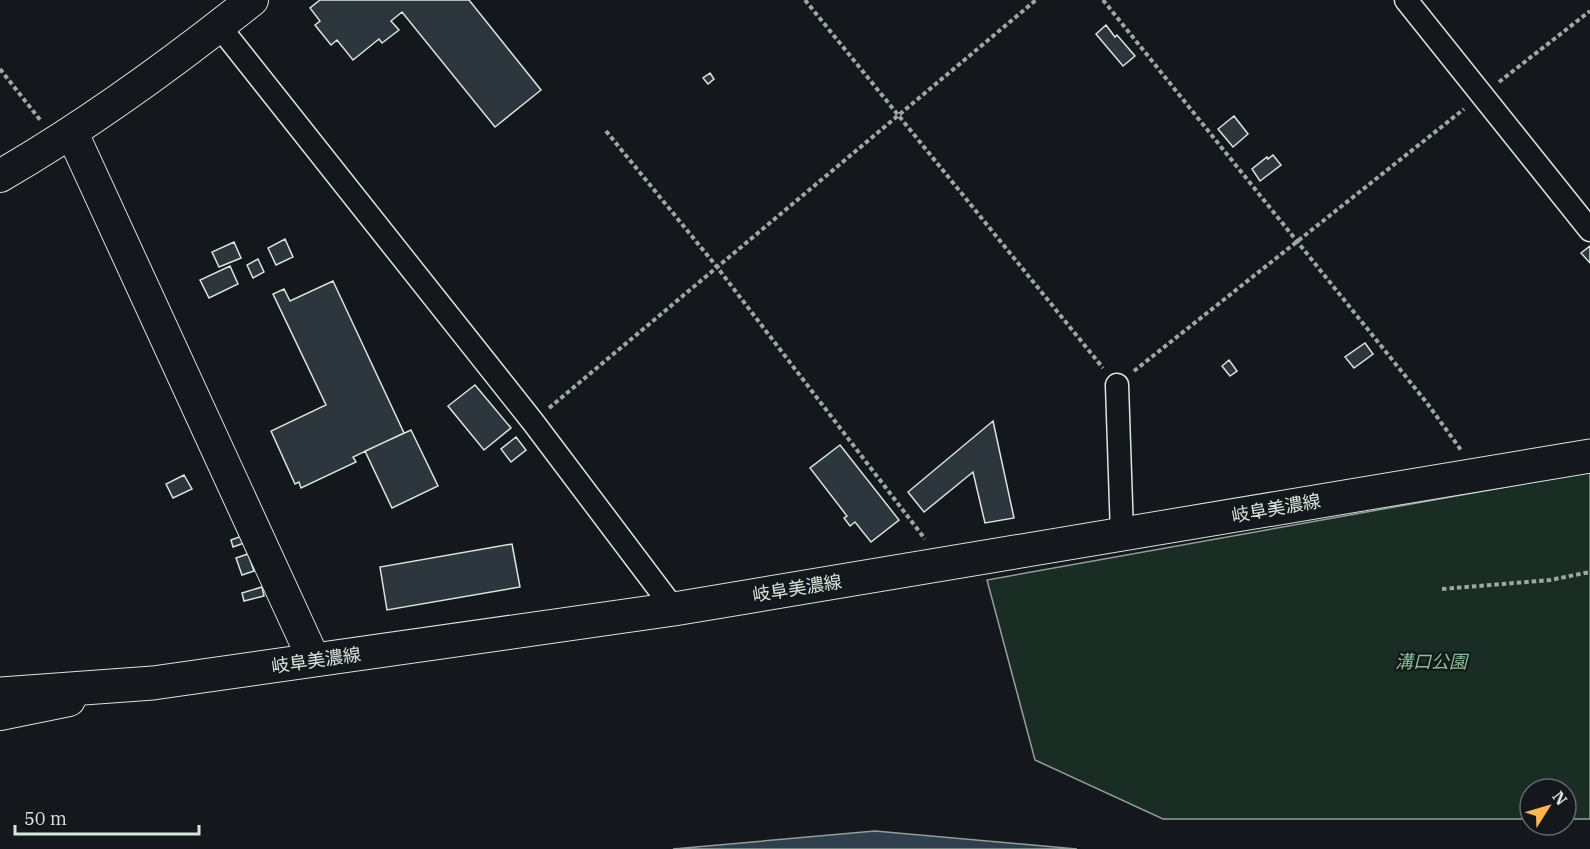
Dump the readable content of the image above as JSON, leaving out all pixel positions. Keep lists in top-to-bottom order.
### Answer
{
  "streets": {
    "main road": ["岐阜美濃線"]
  },
  "parks": ["溝口公園"],
  "scale_bar": "50 m",
  "north": "top right"
}
